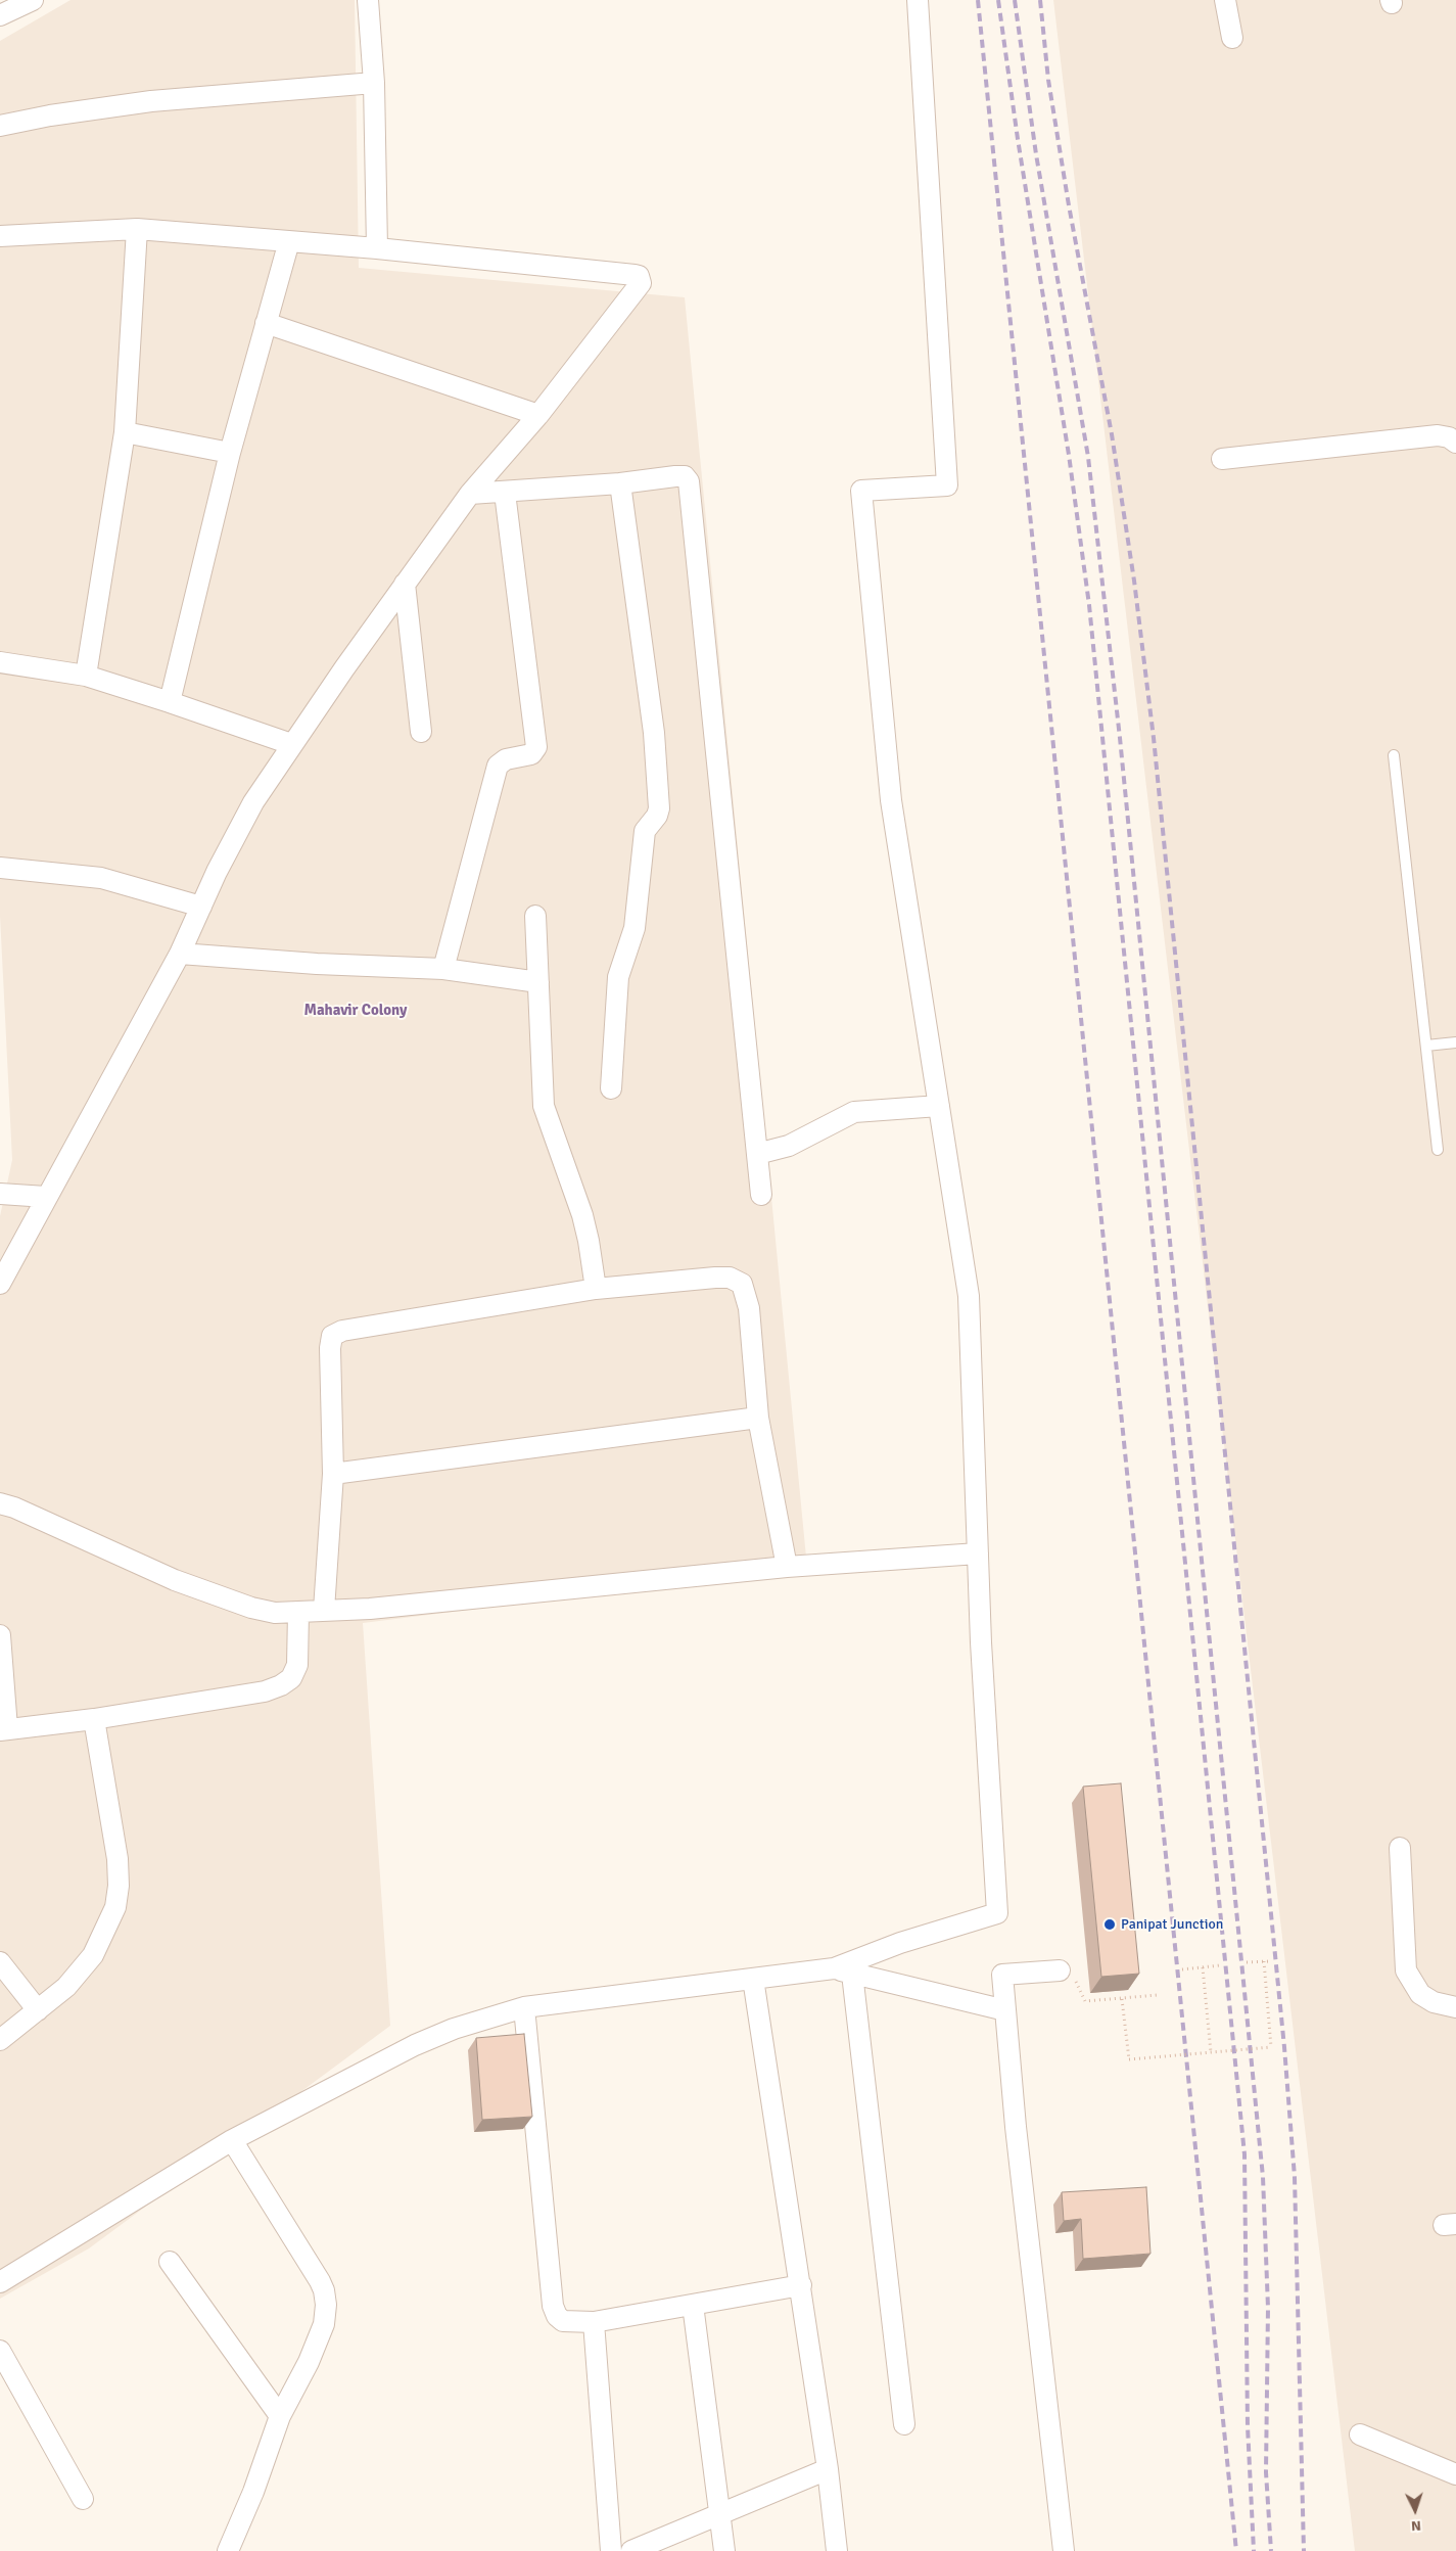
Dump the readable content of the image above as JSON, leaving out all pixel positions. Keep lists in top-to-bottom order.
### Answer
{
  "districts": ["Mahavir Colony"],
  "places": ["Panipat Junction"],
  "north": "bottom"
}
